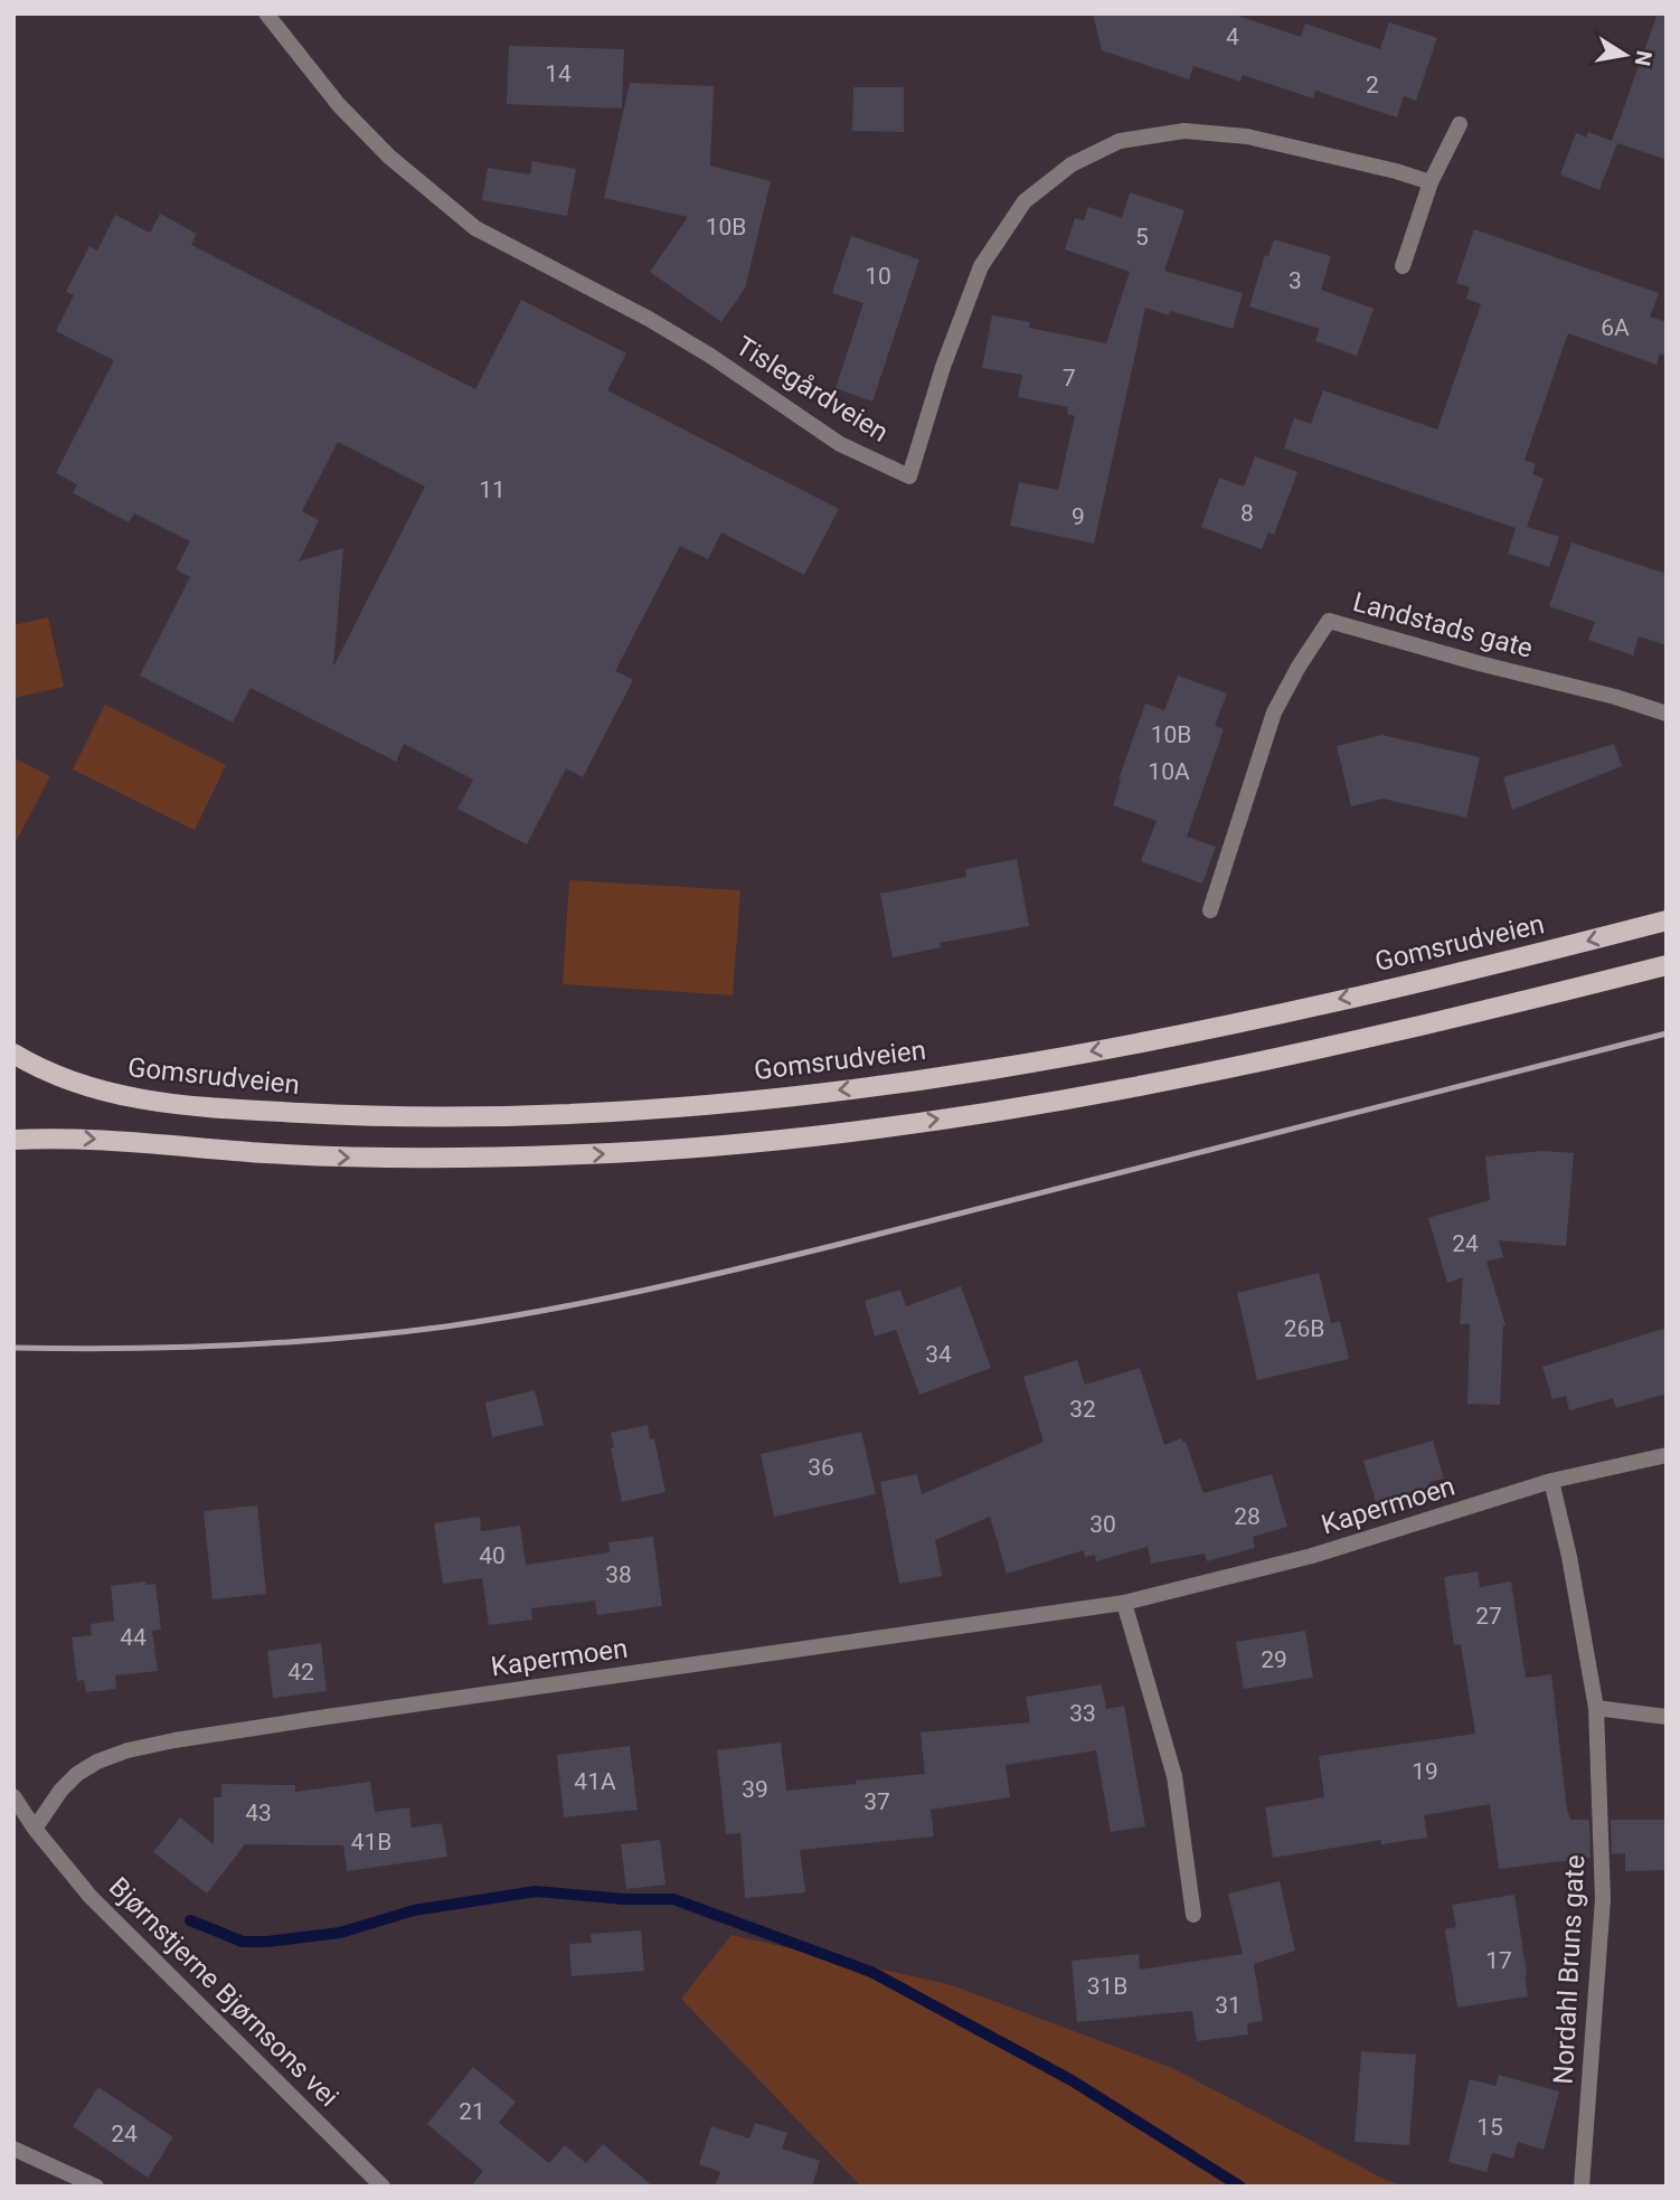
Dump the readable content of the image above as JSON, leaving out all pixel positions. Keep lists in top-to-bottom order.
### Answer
{
  "streets": {
    "main road": ["Gomsrudveien"],
    "street": [
      "Tislegårdveien",
      "Landstads gate",
      "Kapermoen",
      "Nordahl Bruns gate",
      "Bjørnstjerne Bjørnsons vei"
    ]
  },
  "crossings": [
    ["Kapermoen", "Nordahl Bruns gate"],
    ["Kapermoen", "Bjørnstjerne Bjørnsons vei"]
  ],
  "house_numbers": [
    "4",
    "14",
    "2",
    "10B",
    "5",
    "10",
    "3",
    "6A",
    "7",
    "11",
    "8",
    "9",
    "10B",
    "10A",
    "24",
    "26B",
    "34",
    "32",
    "36",
    "28",
    "30",
    "40",
    "38",
    "27",
    "44",
    "29",
    "42",
    "33",
    "19",
    "41A",
    "39",
    "37",
    "43",
    "41B",
    "17",
    "31B",
    "31",
    "21",
    "15",
    "24"
  ],
  "north": "right"
}
